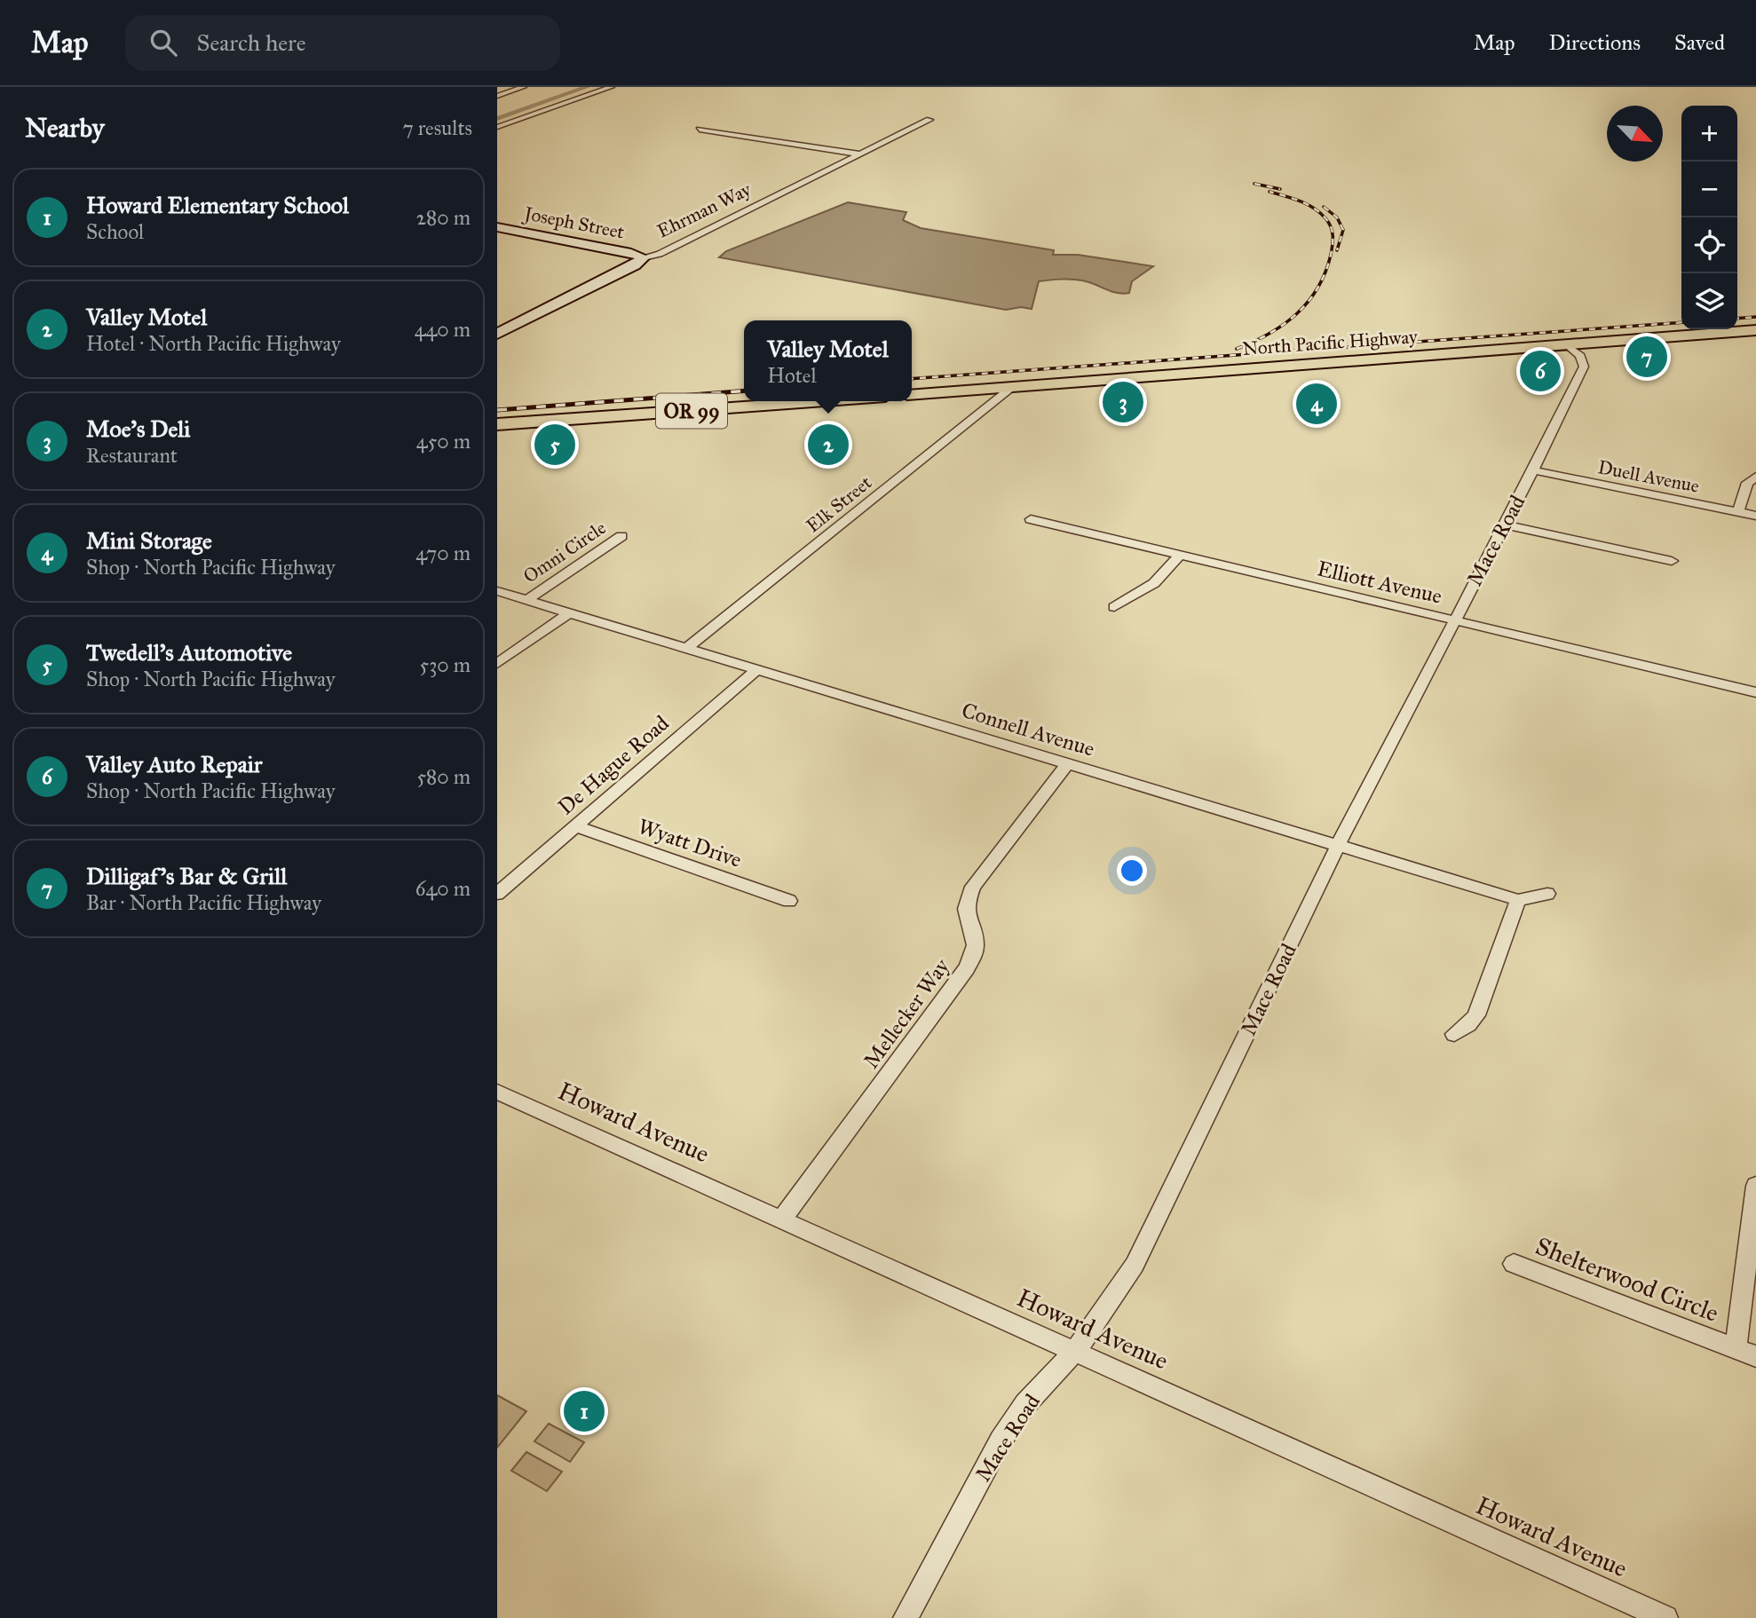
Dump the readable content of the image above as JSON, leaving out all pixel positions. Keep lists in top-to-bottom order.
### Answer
{
  "streets": {
    "main road": ["North Pacific Highway", "OR 99"],
    "street": [
      "Ehrman Way",
      "Joseph Street",
      "Duell Avenue",
      "Elk Street",
      "Mace Road",
      "Omni Circle",
      "Elliott Avenue",
      "Connell Avenue",
      "De Hague Road",
      "Wyatt Drive",
      "Mellecker Way",
      "Howard Avenue",
      "Shelterwood Circle"
    ]
  },
  "crossings": [
    ["Ehrman Way", "Joseph Street"],
    ["North Pacific Highway", "Elk Street"],
    ["North Pacific Highway", "Mace Road"],
    ["Duell Avenue", "Mace Road"],
    ["Elk Street", "Connell Avenue"],
    ["Mace Road", "Elliott Avenue"],
    ["Mace Road", "Connell Avenue"],
    ["Mace Road", "Howard Avenue"],
    ["Omni Circle", "Connell Avenue"],
    ["Connell Avenue", "De Hague Road"],
    ["Connell Avenue", "Mellecker Way"],
    ["De Hague Road", "Wyatt Drive"],
    ["Mellecker Way", "Howard Avenue"]
  ],
  "north": "bottom right",
  "page": {
    "header": "Map",
    "search": "Search here",
    "nav": ["Map", "Directions", "Saved"],
    "heading": ["Nearby", "7 results"],
    "map_buttons": ["+", "−"],
    "list": [
      {
        "mark": "1",
        "name": "Howard Elementary School",
        "note": "School",
        "value": "280 m"
      },
      {
        "mark": "2",
        "name": "Valley Motel",
        "note": "Hotel · North Pacific Highway",
        "value": "440 m"
      },
      {
        "mark": "3",
        "name": "Moe's Deli",
        "note": "Restaurant",
        "value": "450 m"
      },
      {
        "mark": "4",
        "name": "Mini Storage",
        "note": "Shop · North Pacific Highway",
        "value": "470 m"
      },
      {
        "mark": "5",
        "name": "Twedell's Automotive",
        "note": "Shop · North Pacific Highway",
        "value": "530 m"
      },
      {
        "mark": "6",
        "name": "Valley Auto Repair",
        "note": "Shop · North Pacific Highway",
        "value": "580 m"
      },
      {
        "mark": "7",
        "name": "Dilligaf's Bar & Grill",
        "note": "Bar · North Pacific Highway",
        "value": "640 m"
      }
    ],
    "popup": ["Valley Motel", "Hotel"],
    "pins": [
      "7",
      "6",
      "3",
      "4",
      "2",
      "5",
      "1"
    ]
  }
}
